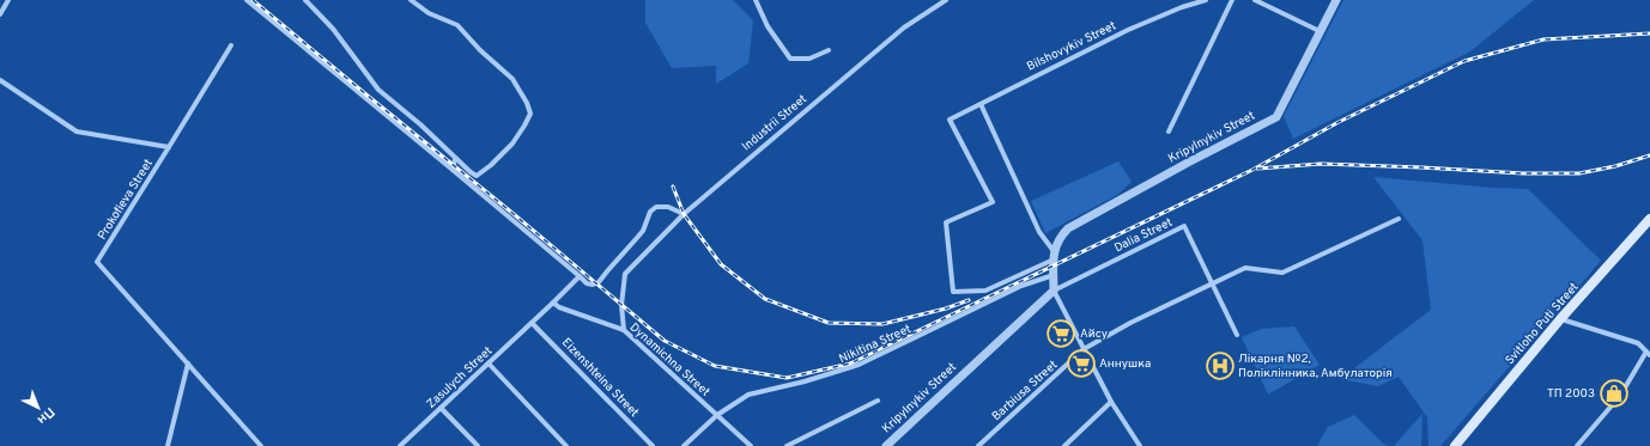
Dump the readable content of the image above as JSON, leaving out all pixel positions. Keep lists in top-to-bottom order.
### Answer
{
  "streets": {
    "main road": ["Svitloho Puti Street"],
    "street": [
      "Bilshovykiv Street",
      "Industrii Street",
      "Kripylnykiv Street",
      "Prokofieva Street",
      "Dalia Street",
      "Nikitina Street",
      "Dynamichna Street",
      "Zasulych Street",
      "Eizenshteina Street",
      "Barbiusa Street"
    ]
  },
  "crossings": [
    ["Bilshovykiv Street", "Kripylnykiv Street"],
    ["Industrii Street", "Dynamichna Street"],
    ["Kripylnykiv Street", "Dalia Street"],
    ["Nikitina Street", "Dynamichna Street"],
    ["Zasulych Street", "Eizenshteina Street"]
  ],
  "places": {
    "supermarket": ["Айсу", "Аннушка"],
    "hospital": ["Лікарня №2, Поліклінника, Амбулаторія"],
    "shop": ["ТП 2003"]
  },
  "north": "bottom right"
}
